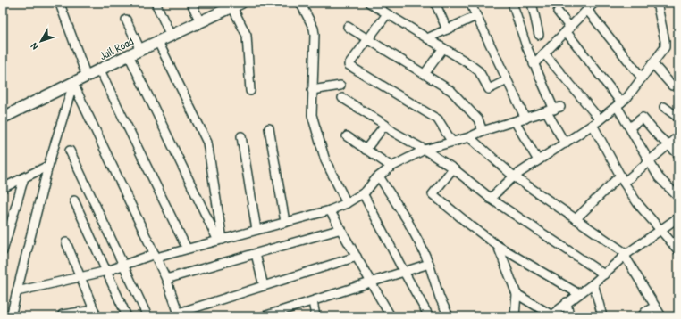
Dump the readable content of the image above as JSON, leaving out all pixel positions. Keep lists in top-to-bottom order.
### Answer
{
  "streets": {
    "main road": ["Jail Road"]
  },
  "north": "bottom left"
}
